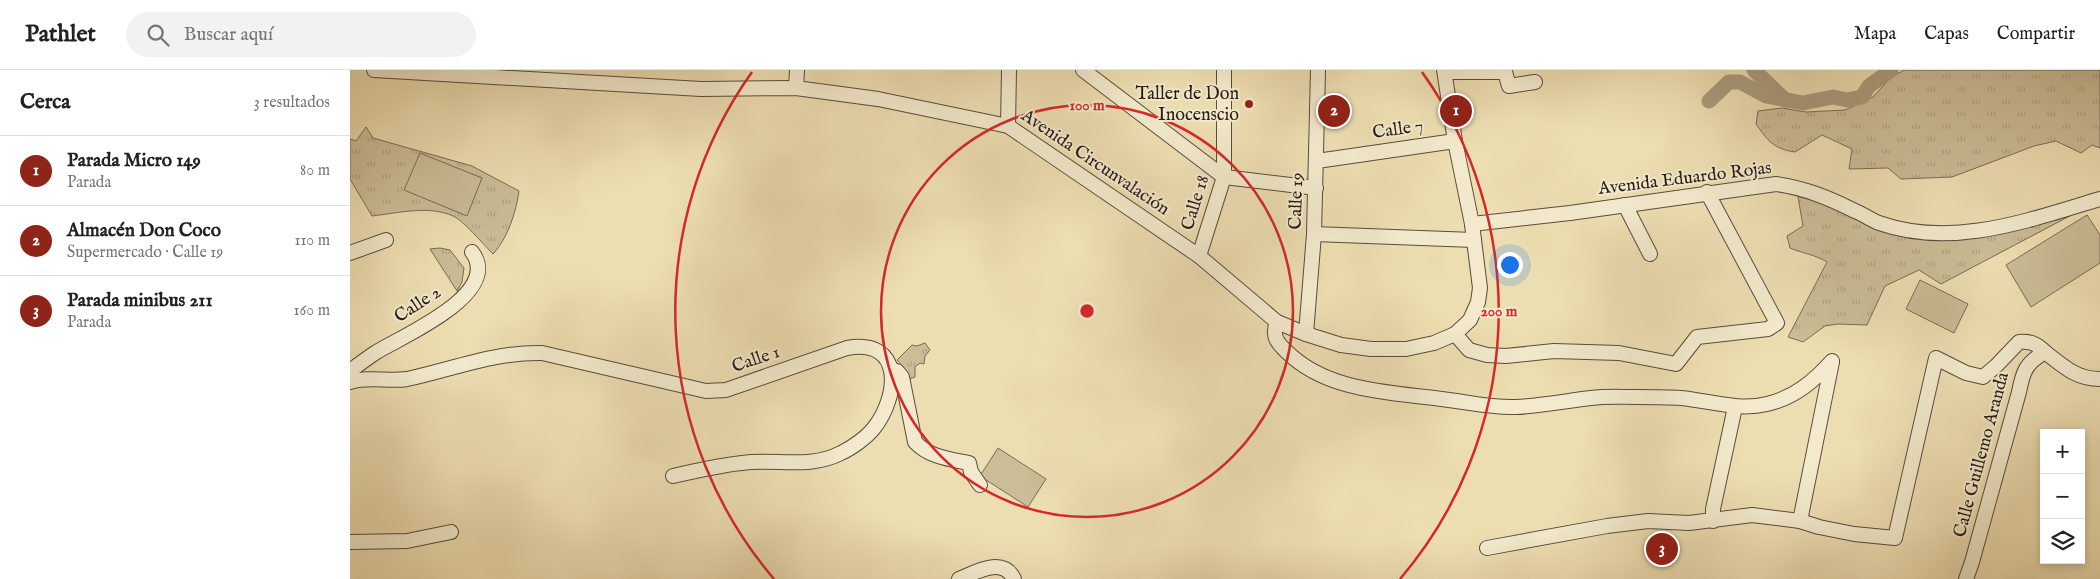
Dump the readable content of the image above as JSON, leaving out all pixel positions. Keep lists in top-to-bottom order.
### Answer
{
  "streets": {
    "street": [
      "Calle 7",
      "Avenida Circunvalación",
      "Avenida Eduardo Rojas",
      "Calle 19",
      "Calle 18",
      "Calle 2",
      "Calle 1",
      "Calle Guillemo Aranda"
    ]
  },
  "crossings": [
    ["Calle 7", "Avenida Circunvalación"],
    ["Calle 7", "Calle 19"],
    ["Avenida Circunvalación", "Avenida Eduardo Rojas"],
    ["Avenida Circunvalación", "Calle 19"],
    ["Avenida Circunvalación", "Calle 18"]
  ],
  "places": ["Taller de Don Inocenscio"],
  "page": {
    "header": "Pathlet",
    "search": "Buscar aquí",
    "nav": ["Mapa", "Capas", "Compartir"],
    "heading": ["Cerca", "3 resultados"],
    "pins": ["1", "2", "3"],
    "list": [
      {
        "mark": "1",
        "name": "Parada Micro 149",
        "note": "Parada",
        "value": "80 m"
      },
      {
        "mark": "2",
        "name": "Almacén Don Coco",
        "note": "Supermercado · Calle 19",
        "value": "110 m"
      },
      {
        "mark": "3",
        "name": "Parada minibus 211",
        "note": "Parada",
        "value": "160 m"
      }
    ],
    "map_buttons": ["+", "−"]
  },
  "rings": ["100 m", "200 m"]
}
